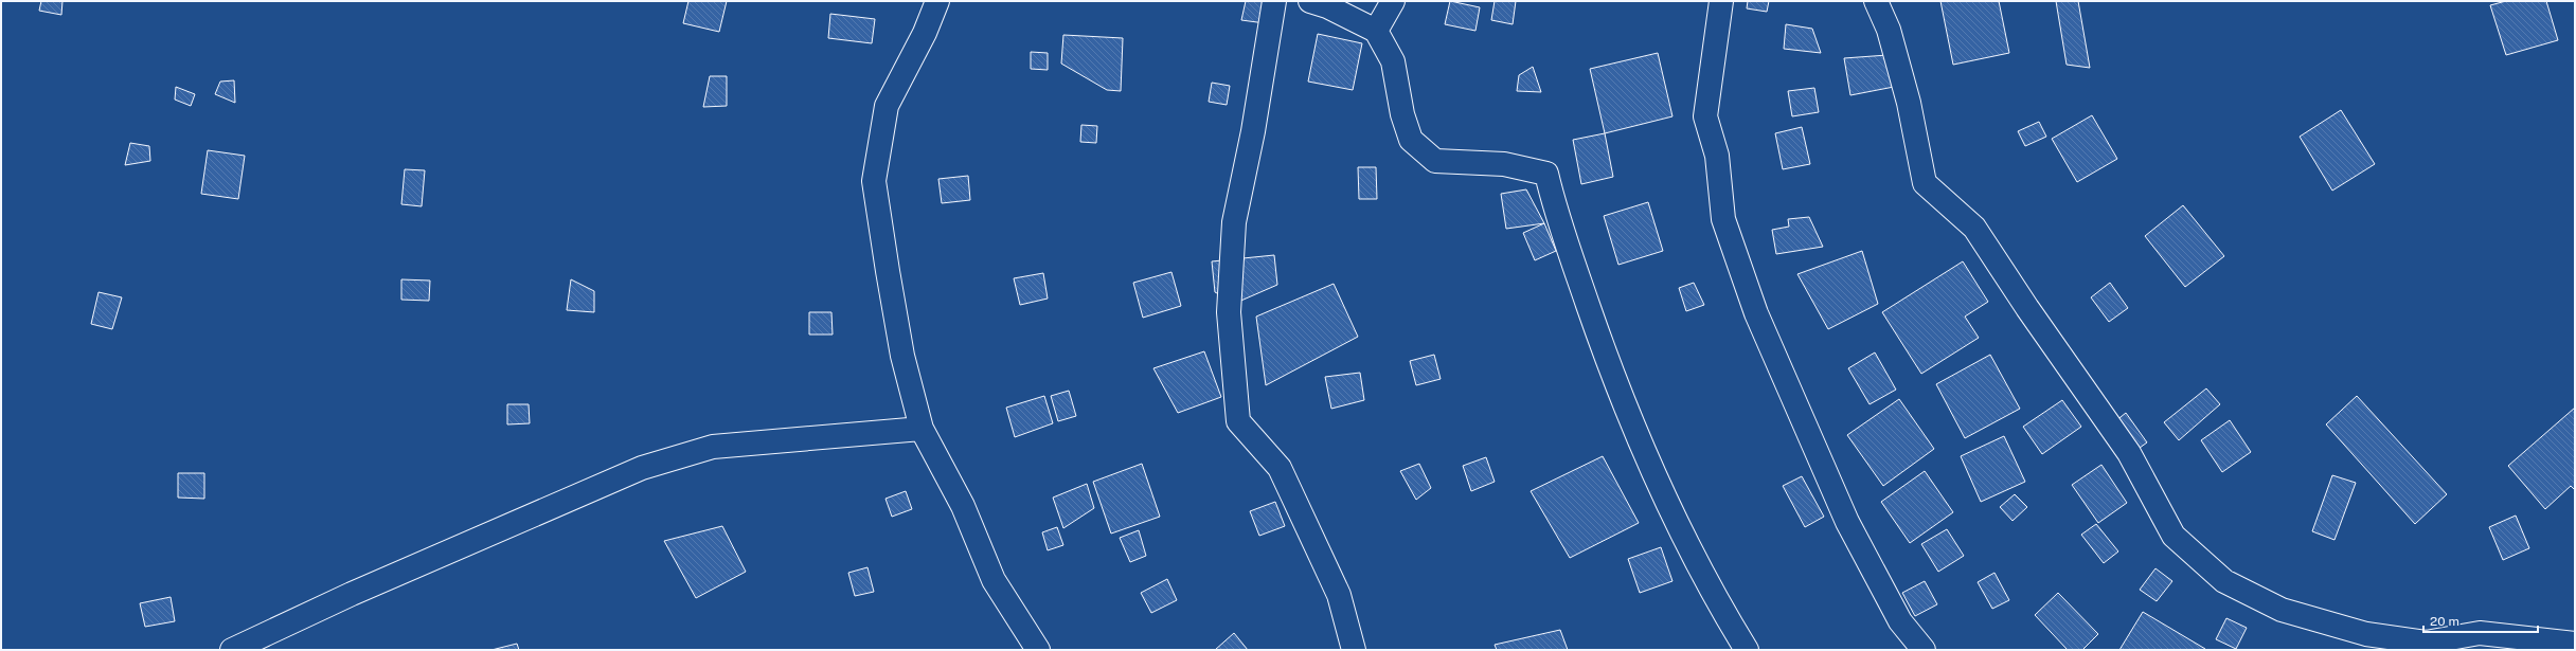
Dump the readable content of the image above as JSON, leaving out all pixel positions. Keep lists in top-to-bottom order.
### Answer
{
  "scale_bar": "20 m"
}
